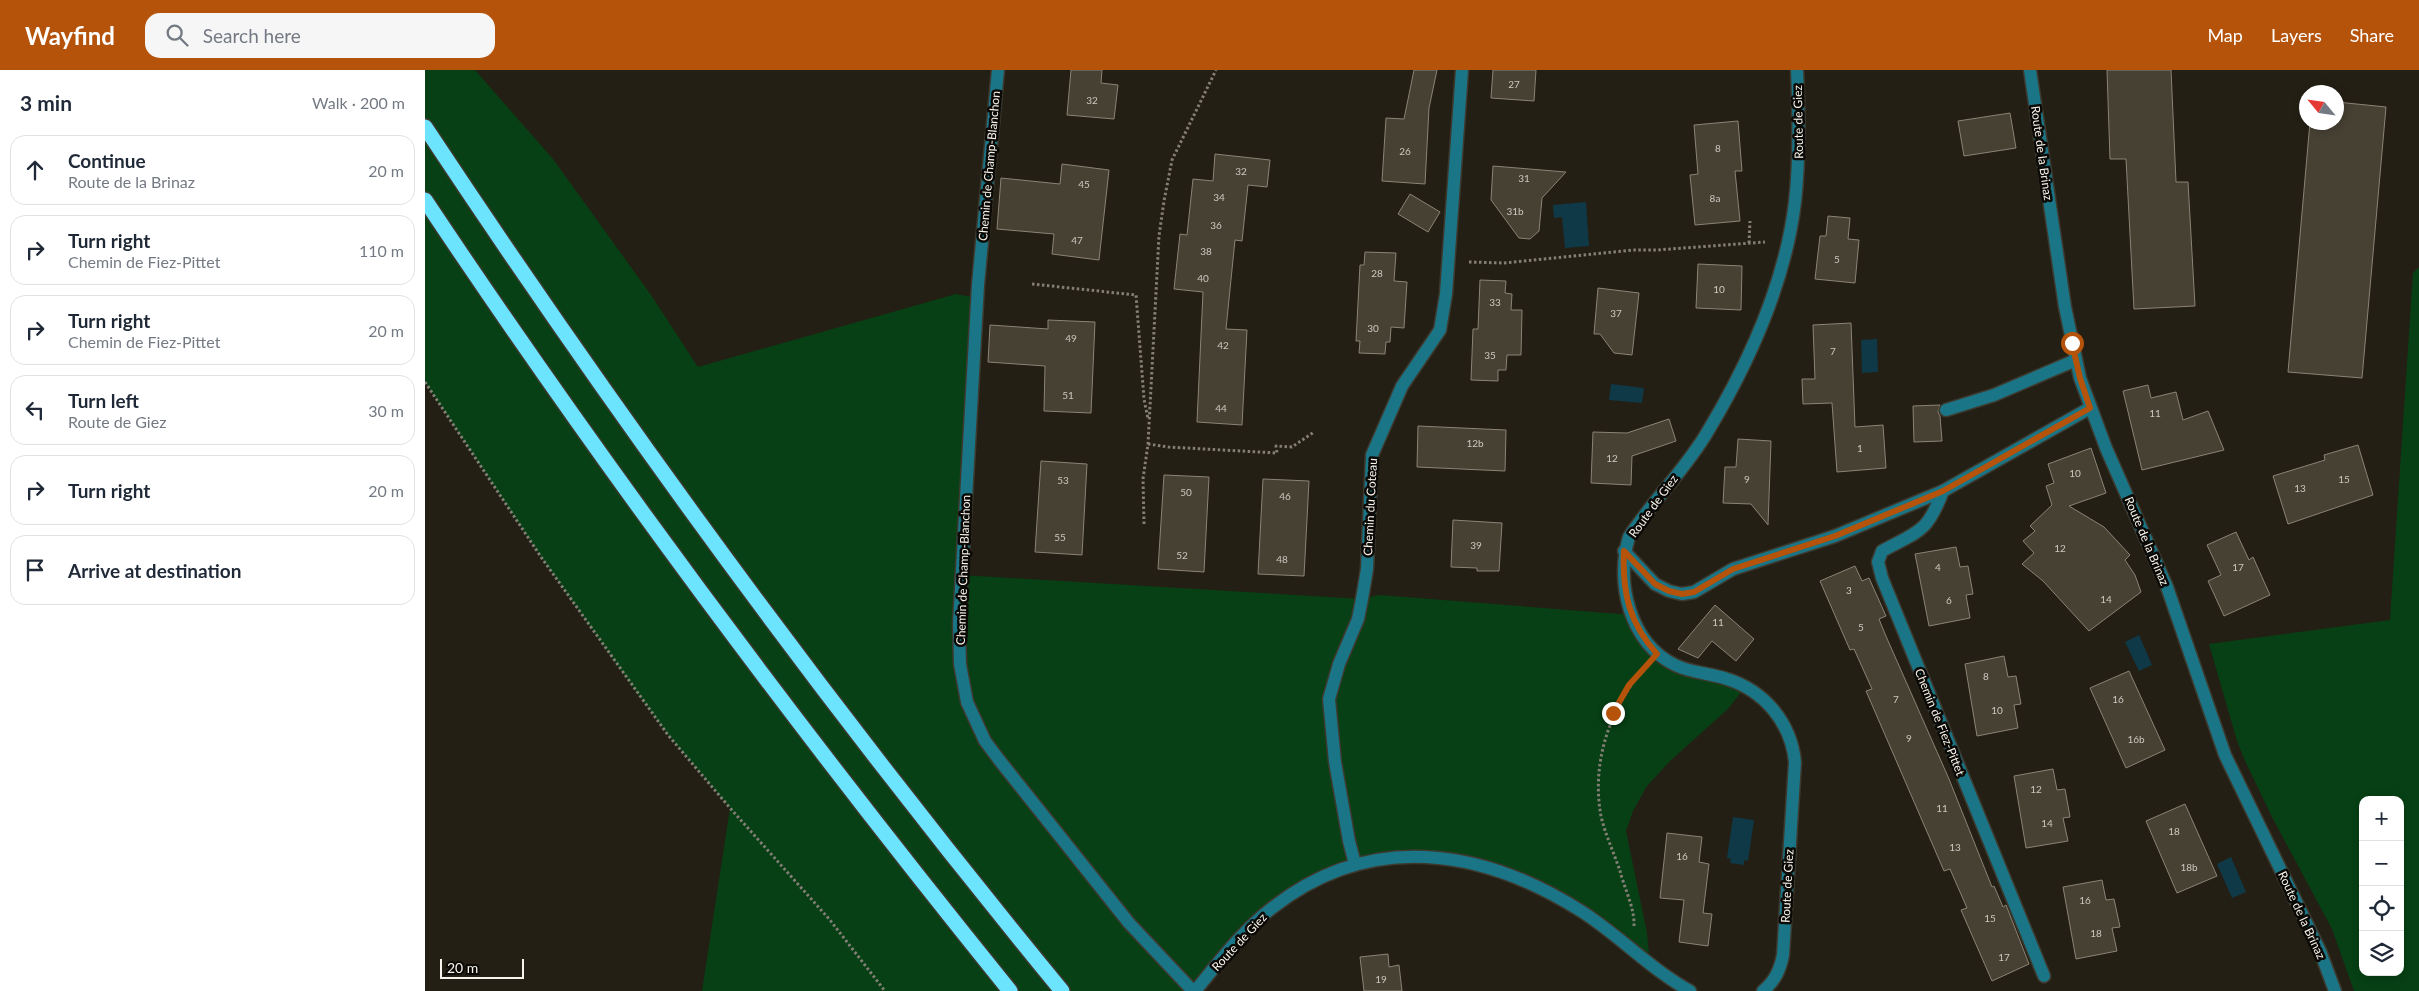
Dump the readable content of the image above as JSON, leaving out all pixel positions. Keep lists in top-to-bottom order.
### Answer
{
  "streets": {
    "street": [
      "Route de Giez",
      "Route de la Brinaz",
      "Chemin de Champ-Blanchon",
      "Chemin du Coteau",
      "Chemin de Fiez-Pittet"
    ]
  },
  "crossings": [
    ["Route de Giez", "Chemin de Champ-Blanchon"],
    ["Route de Giez", "Chemin du Coteau"]
  ],
  "house_numbers": [
    "27",
    "32",
    "8",
    "26",
    "32",
    "31",
    "45",
    "34",
    "8a",
    "31b",
    "36",
    "47",
    "38",
    "5",
    "28",
    "40",
    "10",
    "33",
    "37",
    "30",
    "49",
    "42",
    "7",
    "35",
    "51",
    "44",
    "11",
    "12b",
    "1",
    "12",
    "10",
    "9",
    "15",
    "53",
    "13",
    "50",
    "46",
    "55",
    "39",
    "12",
    "52",
    "48",
    "4",
    "17",
    "3",
    "14",
    "6",
    "11",
    "5",
    "8",
    "7",
    "16",
    "10",
    "9",
    "16b",
    "12",
    "11",
    "14",
    "18",
    "13",
    "16",
    "18b",
    "16",
    "15",
    "18",
    "17",
    "19"
  ],
  "scale_bar": "20 m",
  "north": "top left",
  "page": {
    "header": "Wayfind",
    "search": "Search here",
    "nav": ["Map", "Layers", "Share"],
    "heading": ["3 min", "Walk · 200 m"],
    "list": [
      ["Continue", "Route de la Brinaz", "20 m"],
      ["Turn right", "Chemin de Fiez-Pittet", "110 m"],
      ["Turn right", "Chemin de Fiez-Pittet", "20 m"],
      ["Turn left", "Route de Giez", "30 m"],
      ["Turn right", "20 m"],
      "Arrive at destination"
    ],
    "map_buttons": ["+", "−"],
    "scale": "20 m"
  }
}
